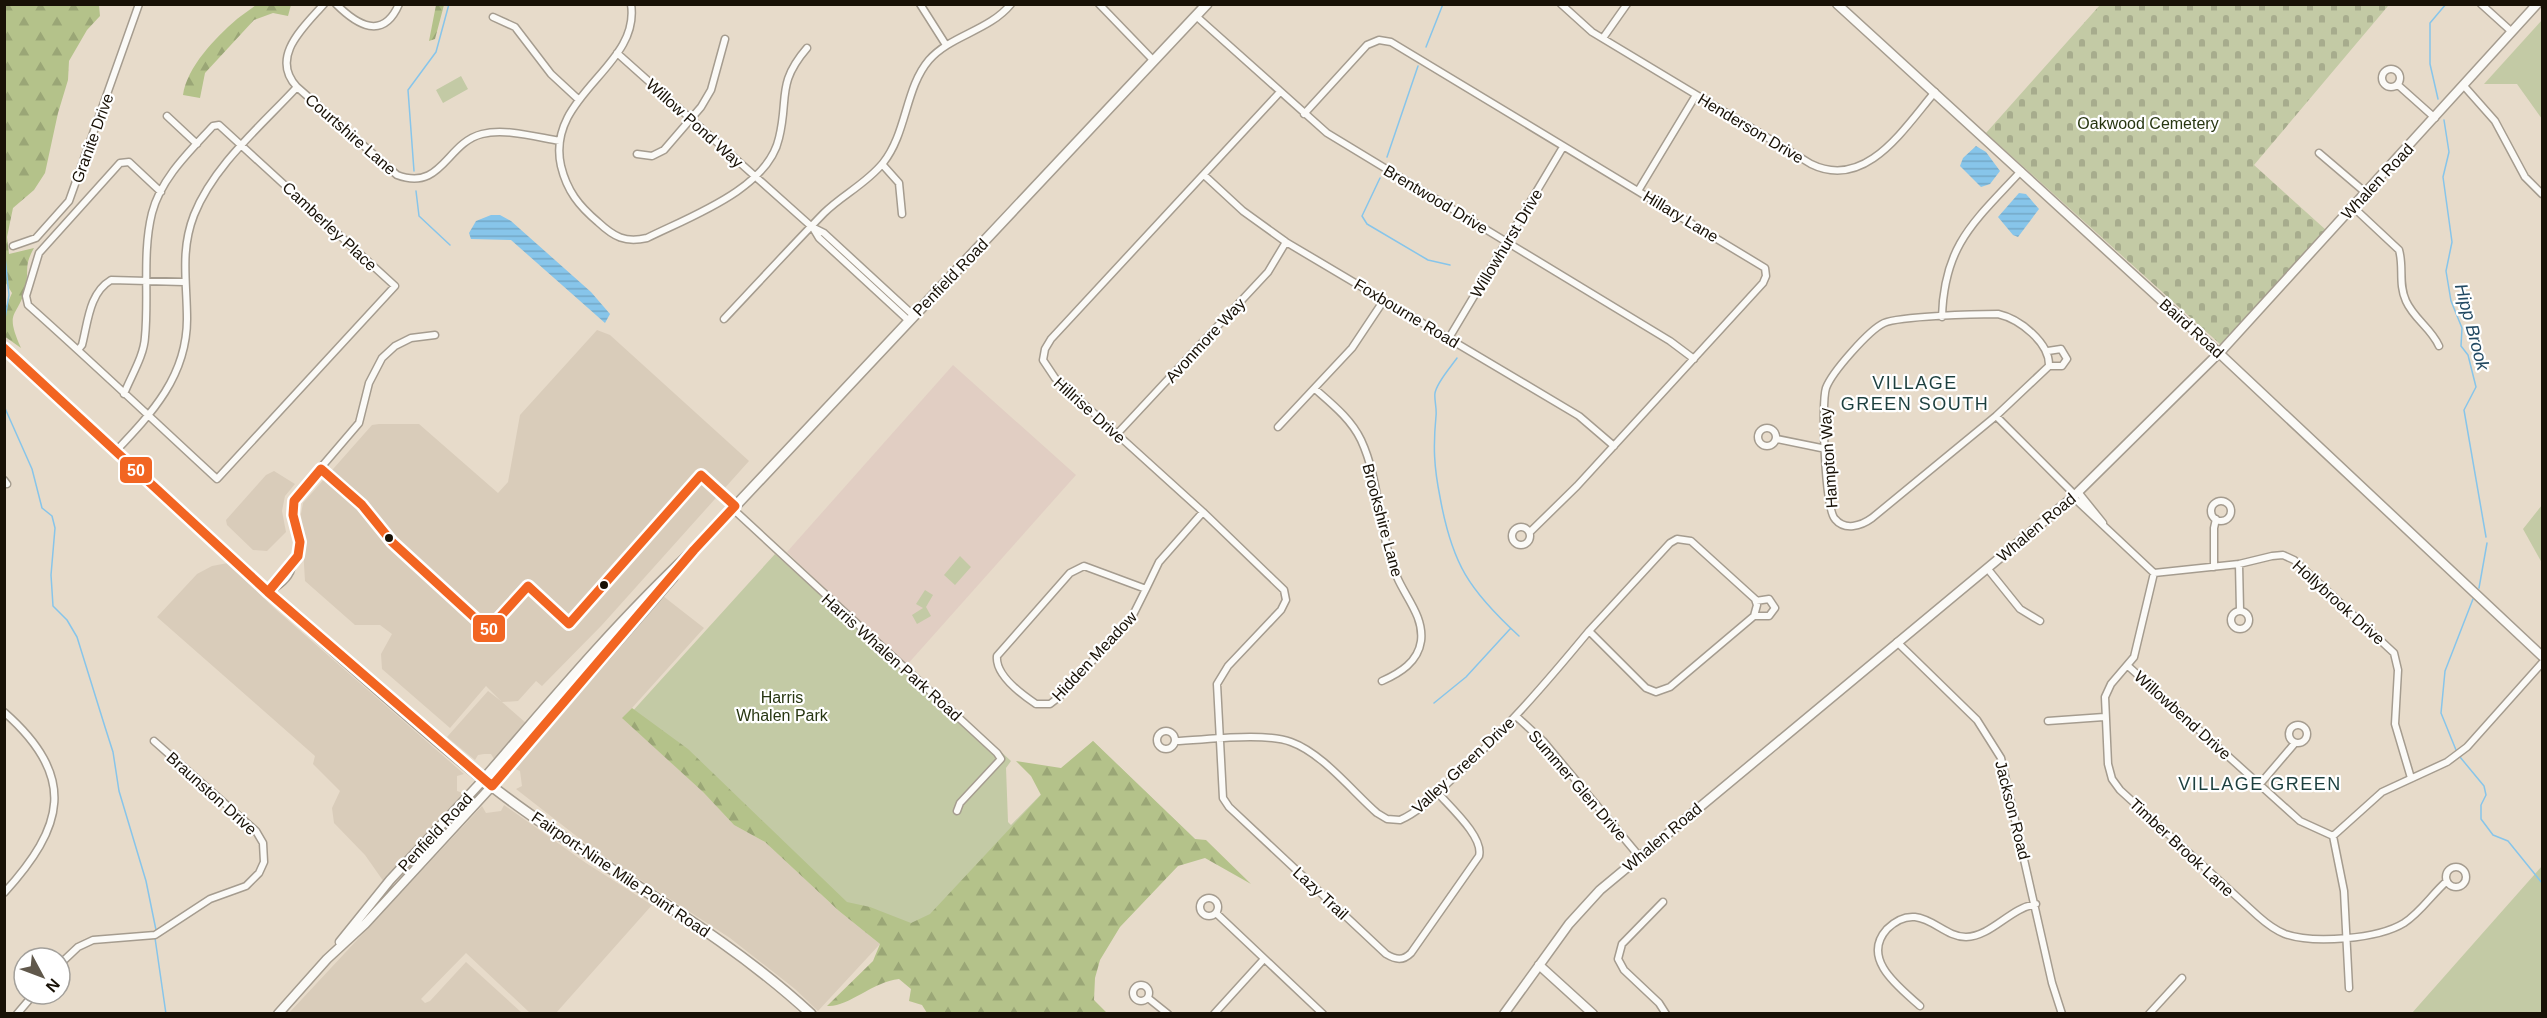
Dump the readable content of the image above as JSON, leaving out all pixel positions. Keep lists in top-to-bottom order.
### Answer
{
  "streets": {
    "main road": ["Penfield Road", "Fairport-Nine Mile Point Road"],
    "street": [
      "Willow Pond Way",
      "Henderson Drive",
      "Courtshire Lane",
      "Granite Drive",
      "Whalen Road",
      "Brentwood Drive",
      "Hillary Lane",
      "Camberley Place",
      "Willowhurst Drive",
      "Foxbourne Road",
      "Baird Road",
      "Avonmore Way",
      "Hillrise Drive",
      "Hampton Way",
      "Brookshire Lane",
      "Hollybrook Drive",
      "Hidden Meadow",
      "Harris Whalen Park Road",
      "Willowbend Drive",
      "Valley Green Drive",
      "Summer Glen Drive",
      "Braunston Drive",
      "Jackson Road",
      "Timber Brook Lane",
      "Lazy Trail"
    ]
  },
  "crossings": [
    ["Willow Pond Way", "Penfield Road"],
    ["Henderson Drive", "Baird Road"],
    ["Whalen Road", "Baird Road"],
    ["Whalen Road", "Summer Glen Drive"],
    ["Whalen Road", "Jackson Road"],
    ["Brentwood Drive", "Hillary Lane"],
    ["Brentwood Drive", "Willowhurst Drive"],
    ["Brentwood Drive", "Penfield Road"],
    ["Brentwood Drive", "Hillrise Drive"],
    ["Hillary Lane", "Willowhurst Drive"],
    ["Hillary Lane", "Foxbourne Road"],
    ["Willowhurst Drive", "Foxbourne Road"],
    ["Penfield Road", "Harris Whalen Park Road"],
    ["Penfield Road", "Fairport-Nine Mile Point Road"],
    ["Foxbourne Road", "Avonmore Way"],
    ["Foxbourne Road", "Hillrise Drive"],
    ["Avonmore Way", "Hillrise Drive"],
    ["Hillrise Drive", "Hidden Meadow"],
    ["Hillrise Drive", "Lazy Trail"],
    ["Hollybrook Drive", "Timber Brook Lane"],
    ["Willowbend Drive", "Timber Brook Lane"],
    ["Valley Green Drive", "Summer Glen Drive"],
    ["Valley Green Drive", "Lazy Trail"]
  ],
  "districts": ["VILLAGE GREEN SOUTH", "VILLAGE GREEN"],
  "water": ["Hipp Brook"],
  "parks": ["Oakwood Cemetery", "Harris Whalen Park"],
  "lines": ["transit line 50"],
  "north": "bottom right"
}
